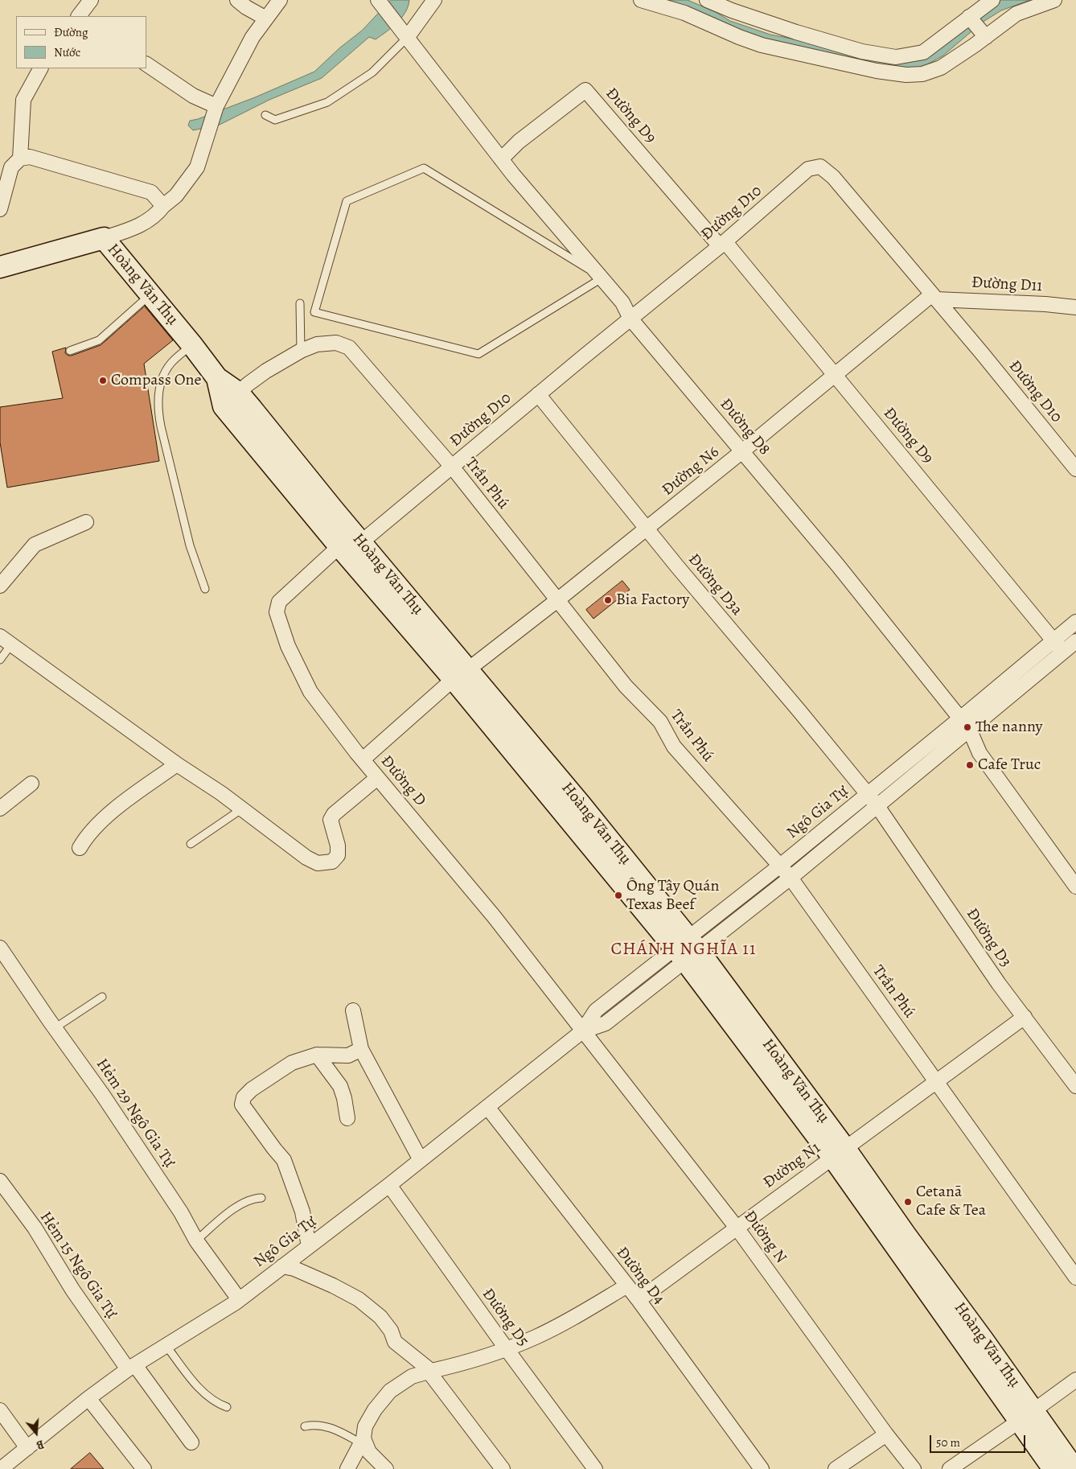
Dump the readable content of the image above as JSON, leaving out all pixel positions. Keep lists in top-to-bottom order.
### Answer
{
  "streets": {
    "street": [
      "Đường D9",
      "Đường D10",
      "Hoàng Văn Thụ",
      "Đường D11",
      "Đường D8",
      "Đường N6",
      "Trần Phú",
      "Đường D3a",
      "Đường D",
      "Ngô Gia Tự",
      "Đường D3",
      "Hẻm 29 Ngô Gia Tự",
      "Đường N1",
      "Đường N",
      "Hẻm 15 Ngô Gia Tự",
      "Đường D4",
      "Đường D5"
    ]
  },
  "crossings": [
    ["Đường D9", "Đường D10"],
    ["Đường D9", "Đường D8"],
    ["Đường D9", "Đường N6"],
    ["Đường D9", "Ngô Gia Tự"],
    ["Đường D10", "Hoàng Văn Thụ"],
    ["Đường D10", "Đường D11"],
    ["Đường D10", "Đường D8"],
    ["Đường D10", "Đường N6"],
    ["Đường D10", "Trần Phú"],
    ["Đường D10", "Đường D3a"],
    ["Hoàng Văn Thụ", "Đường N6"],
    ["Hoàng Văn Thụ", "Trần Phú"],
    ["Hoàng Văn Thụ", "Đường D"],
    ["Hoàng Văn Thụ", "Ngô Gia Tự"],
    ["Hoàng Văn Thụ", "Đường N1"],
    ["Đường D11", "Đường N6"],
    ["Đường D8", "Đường N6"],
    ["Đường D8", "Ngô Gia Tự"],
    ["Đường N6", "Trần Phú"],
    ["Đường N6", "Đường D3a"],
    ["Đường N6", "Đường D"],
    ["Trần Phú", "Ngô Gia Tự"],
    ["Trần Phú", "Đường N1"],
    ["Đường D3a", "Ngô Gia Tự"],
    ["Đường D3a", "Đường D3"],
    ["Đường D", "Ngô Gia Tự"],
    ["Đường D", "Đường N"],
    ["Ngô Gia Tự", "Đường D3"],
    ["Ngô Gia Tự", "Hẻm 29 Ngô Gia Tự"],
    ["Ngô Gia Tự", "Đường N"],
    ["Ngô Gia Tự", "Hẻm 15 Ngô Gia Tự"],
    ["Ngô Gia Tự", "Đường D4"],
    ["Ngô Gia Tự", "Đường D5"],
    ["Đường D3", "Đường N1"],
    ["Đường N1", "Đường N"],
    ["Đường N1", "Đường D4"]
  ],
  "districts": ["CHÁNH NGHĨA 11"],
  "places": [
    "Compass One",
    "Bia Factory",
    "The nanny",
    "Cafe Truc",
    "Ông Tây Quán Texas Beef",
    "Cetanā Cafe & Tea"
  ],
  "legend": ["Đường", "Nước"],
  "scale_bar": "50 m",
  "north": "bottom"
}
